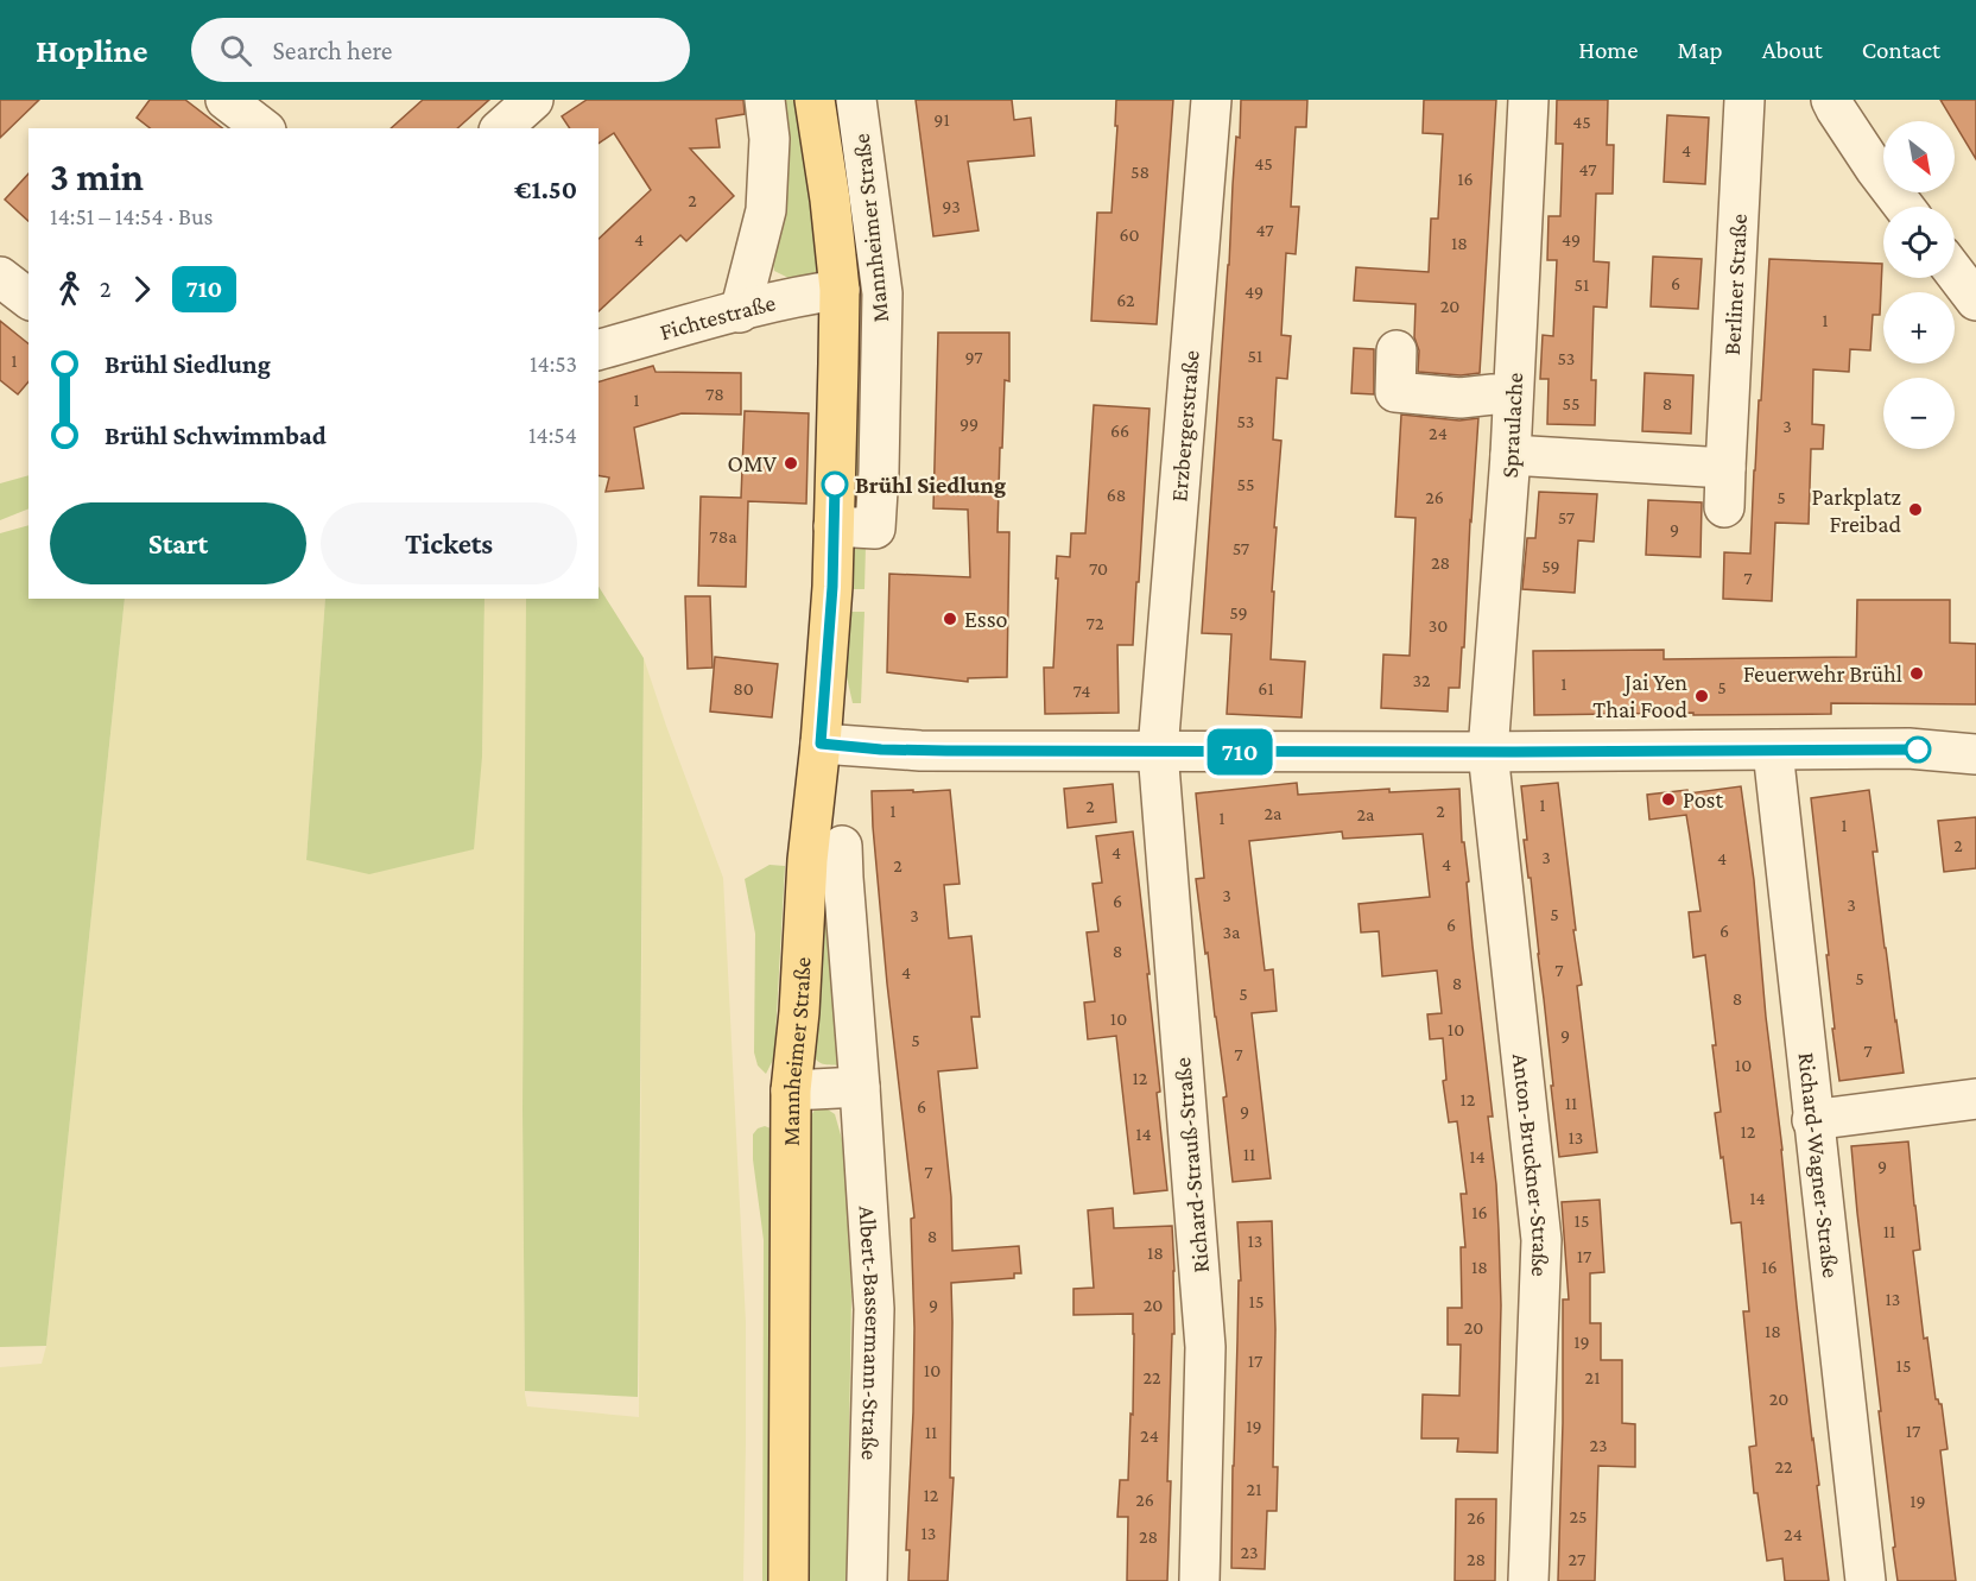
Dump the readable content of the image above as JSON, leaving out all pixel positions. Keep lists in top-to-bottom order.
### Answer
{
  "streets": {
    "main road": ["Mannheimer Straße"],
    "street": [
      "Berliner Straße",
      "Fichtestraße",
      "Erzbergerstraße",
      "Spraulache",
      "Richard-Strauß-Straße",
      "Anton-Bruckner-Straße",
      "Richard-Wagner-Straße",
      "Albert-Bassermann-Straße"
    ]
  },
  "crossings": [
    ["Mannheimer Straße", "Fichtestraße"],
    ["Erzbergerstraße", "Richard-Strauß-Straße"],
    ["Spraulache", "Anton-Bruckner-Straße"]
  ],
  "places": [
    "OMV",
    "Brühl Siedlung",
    "Parkplatz Freibad",
    "Esso",
    "Feuerwehr Brühl",
    "Jai Yen Thai Food",
    "Post"
  ],
  "lines": ["bus line 710"],
  "house_numbers": [
    "91",
    "45",
    "4",
    "45",
    "47",
    "58",
    "16",
    "2",
    "93",
    "47",
    "60",
    "4",
    "49",
    "18",
    "6",
    "51",
    "49",
    "62",
    "20",
    "1",
    "51",
    "97",
    "53",
    "1",
    "78",
    "1",
    "55",
    "8",
    "53",
    "99",
    "3",
    "66",
    "24",
    "55",
    "68",
    "26",
    "5",
    "57",
    "9",
    "78a",
    "57",
    "28",
    "59",
    "70",
    "7",
    "59",
    "72",
    "30",
    "32",
    "1",
    "5",
    "80",
    "61",
    "74",
    "1",
    "2",
    "1",
    "2",
    "2a",
    "2a",
    "1",
    "1",
    "2",
    "4",
    "3",
    "4",
    "4",
    "2",
    "3",
    "6",
    "3",
    "5",
    "3",
    "6",
    "6",
    "3a",
    "8",
    "7",
    "4",
    "5",
    "8",
    "5",
    "8",
    "10",
    "10",
    "9",
    "5",
    "7",
    "7",
    "10",
    "12",
    "12",
    "11",
    "6",
    "9",
    "12",
    "14",
    "13",
    "11",
    "14",
    "9",
    "7",
    "14",
    "16",
    "15",
    "11",
    "8",
    "13",
    "18",
    "17",
    "18",
    "16",
    "13",
    "15",
    "9",
    "20",
    "20",
    "18",
    "19",
    "17",
    "15",
    "10",
    "22",
    "21",
    "20",
    "19",
    "17",
    "11",
    "24",
    "23",
    "22",
    "21",
    "12",
    "26",
    "19",
    "25",
    "26",
    "13",
    "24",
    "28",
    "23",
    "28",
    "27"
  ],
  "north": "bottom right",
  "page": {
    "header": "Hopline",
    "search": "Search here",
    "nav": [
      "Home",
      "Map",
      "About",
      "Contact"
    ],
    "on_map": "710",
    "map_buttons": ["+", "−"],
    "heading": ["3 min", "14:51 – 14:54 · Bus", "€1.50"],
    "legs": ["2", "710"],
    "list": [
      {
        "name": "Brühl Siedlung",
        "value": "14:53"
      },
      {
        "name": "Brühl Schwimmbad",
        "value": "14:54"
      }
    ],
    "buttons": ["Start", "Tickets"]
  }
}
